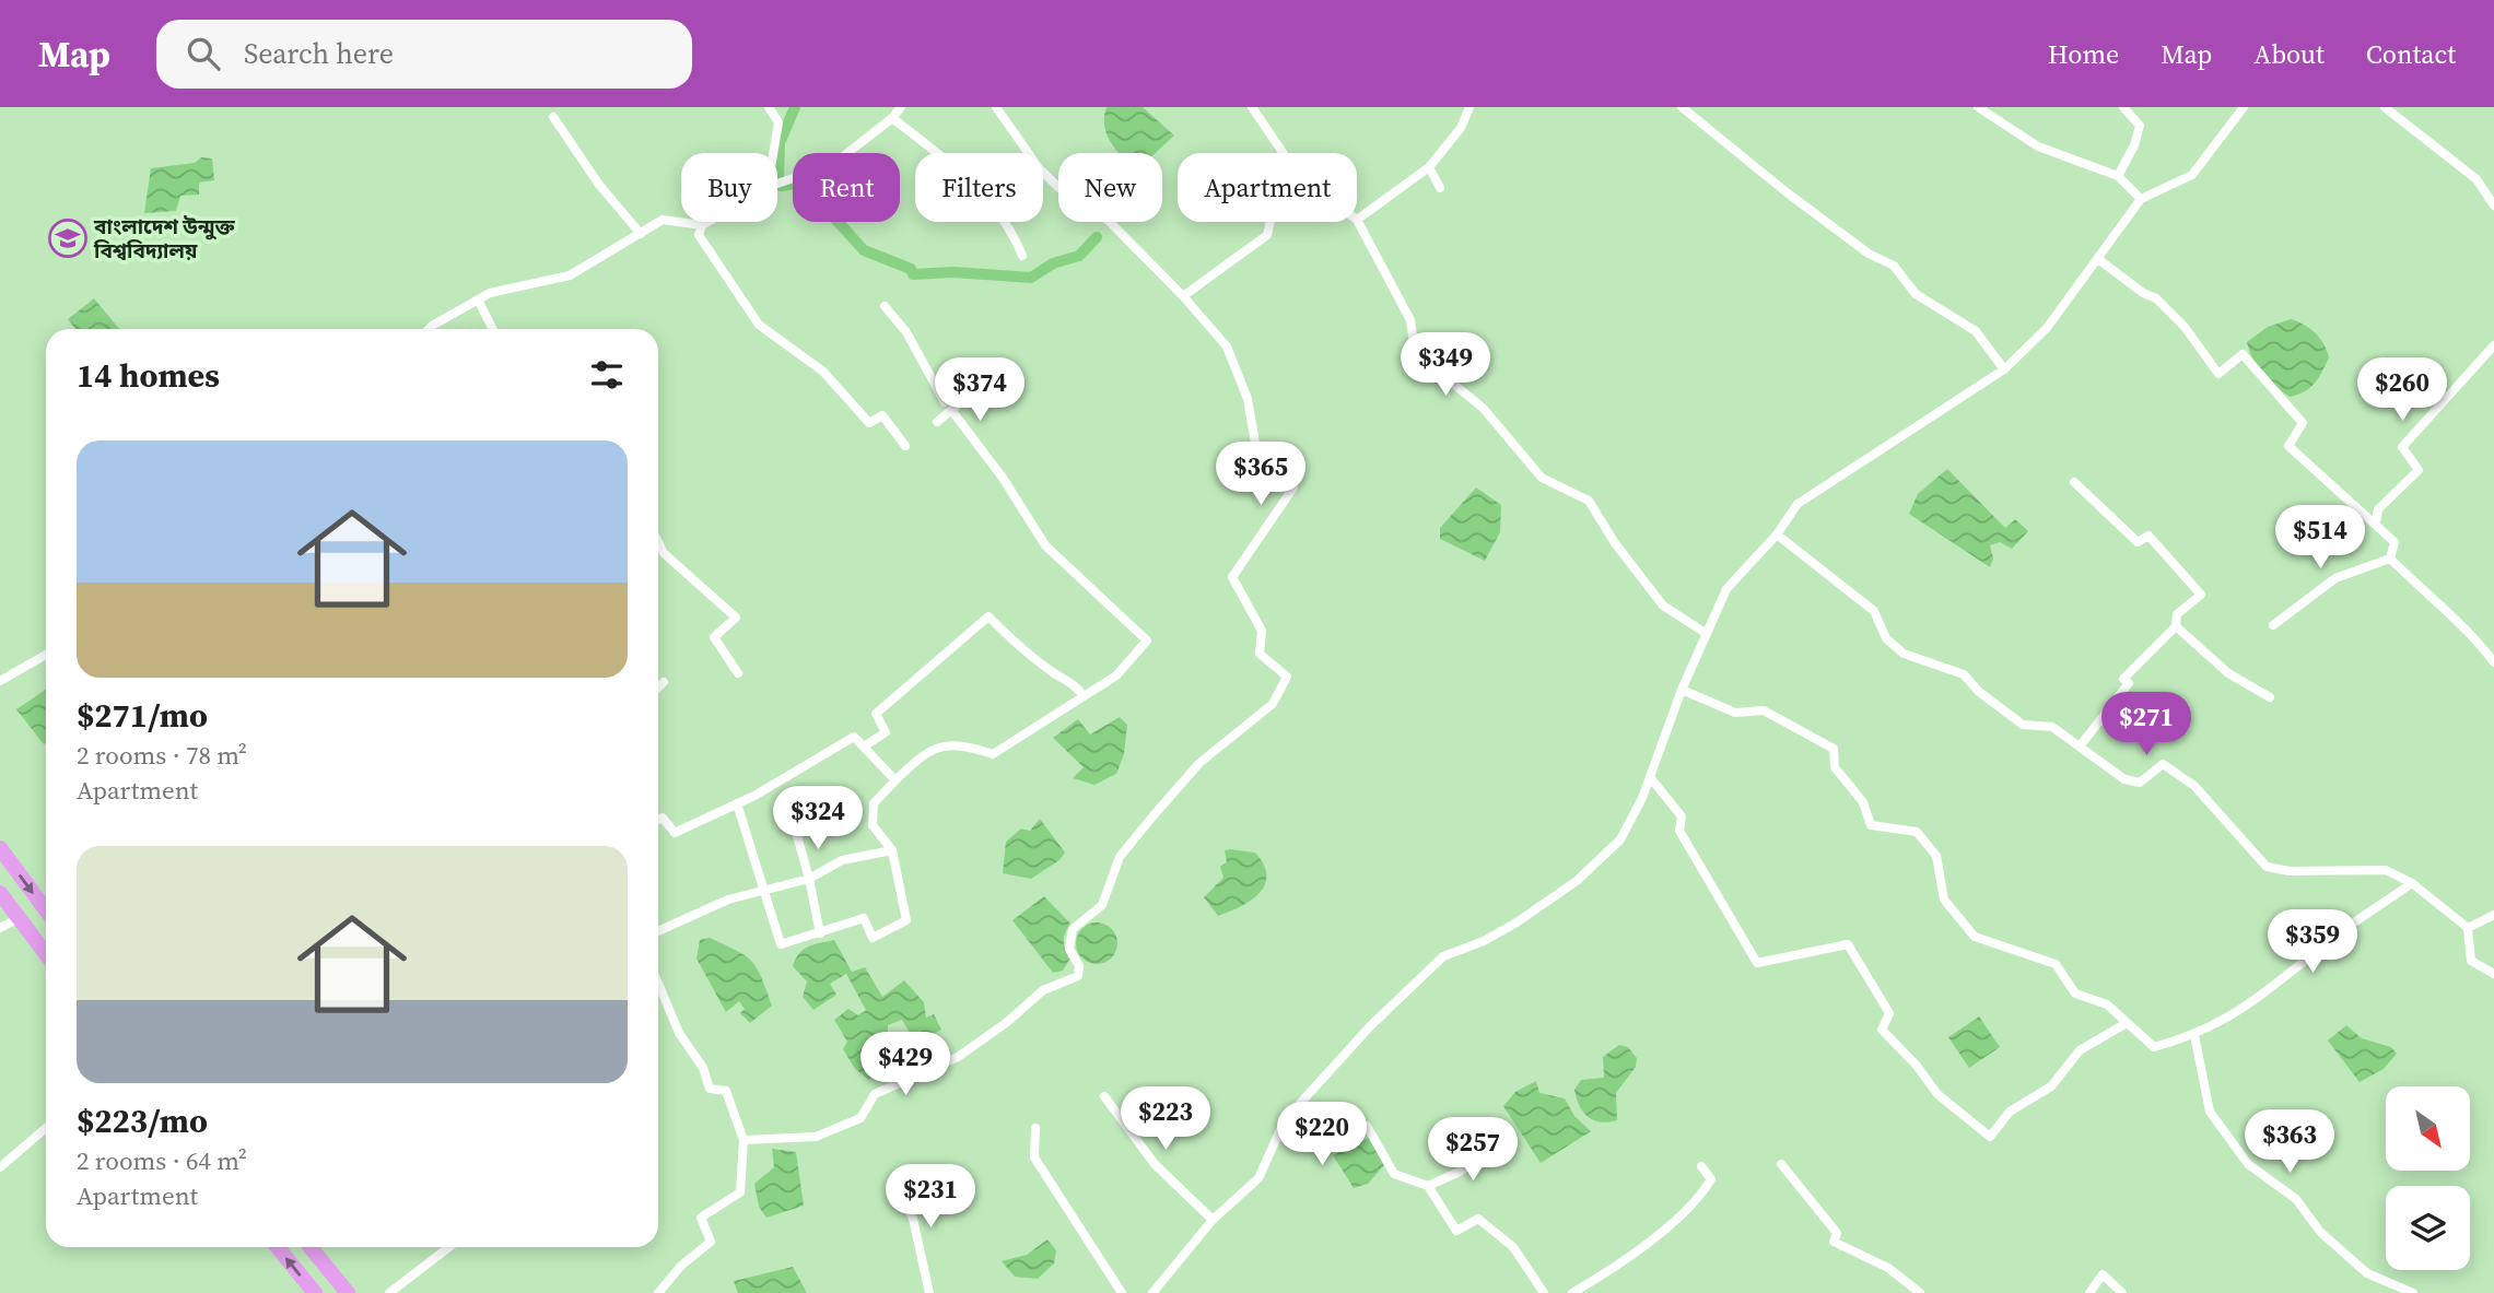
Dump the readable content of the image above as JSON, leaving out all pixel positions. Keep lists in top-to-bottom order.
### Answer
{
  "places": {
    "school or university": ["বাংলাদেশ উন্মুক্ত বিশ্ববিদ্যালয়"]
  },
  "north": "bottom right",
  "page": {
    "header": "Map",
    "search": "Search here",
    "nav": [
      "Home",
      "Map",
      "About",
      "Contact"
    ],
    "chip": [
      "Buy",
      "Rent",
      "Filters",
      "New",
      "Apartment"
    ],
    "heading": "14 homes",
    "price": [
      "$349",
      "$374",
      "$260",
      "$365",
      "$514",
      "$271",
      "$324",
      "$359",
      "$429",
      "$223",
      "$220",
      "$363",
      "$257",
      "$231"
    ],
    "list": [
      {
        "name": "$271/mo",
        "note": "2 rooms · 78 m² · Apartment"
      },
      {
        "name": "$223/mo",
        "note": "2 rooms · 64 m² · Apartment"
      }
    ]
  }
}
